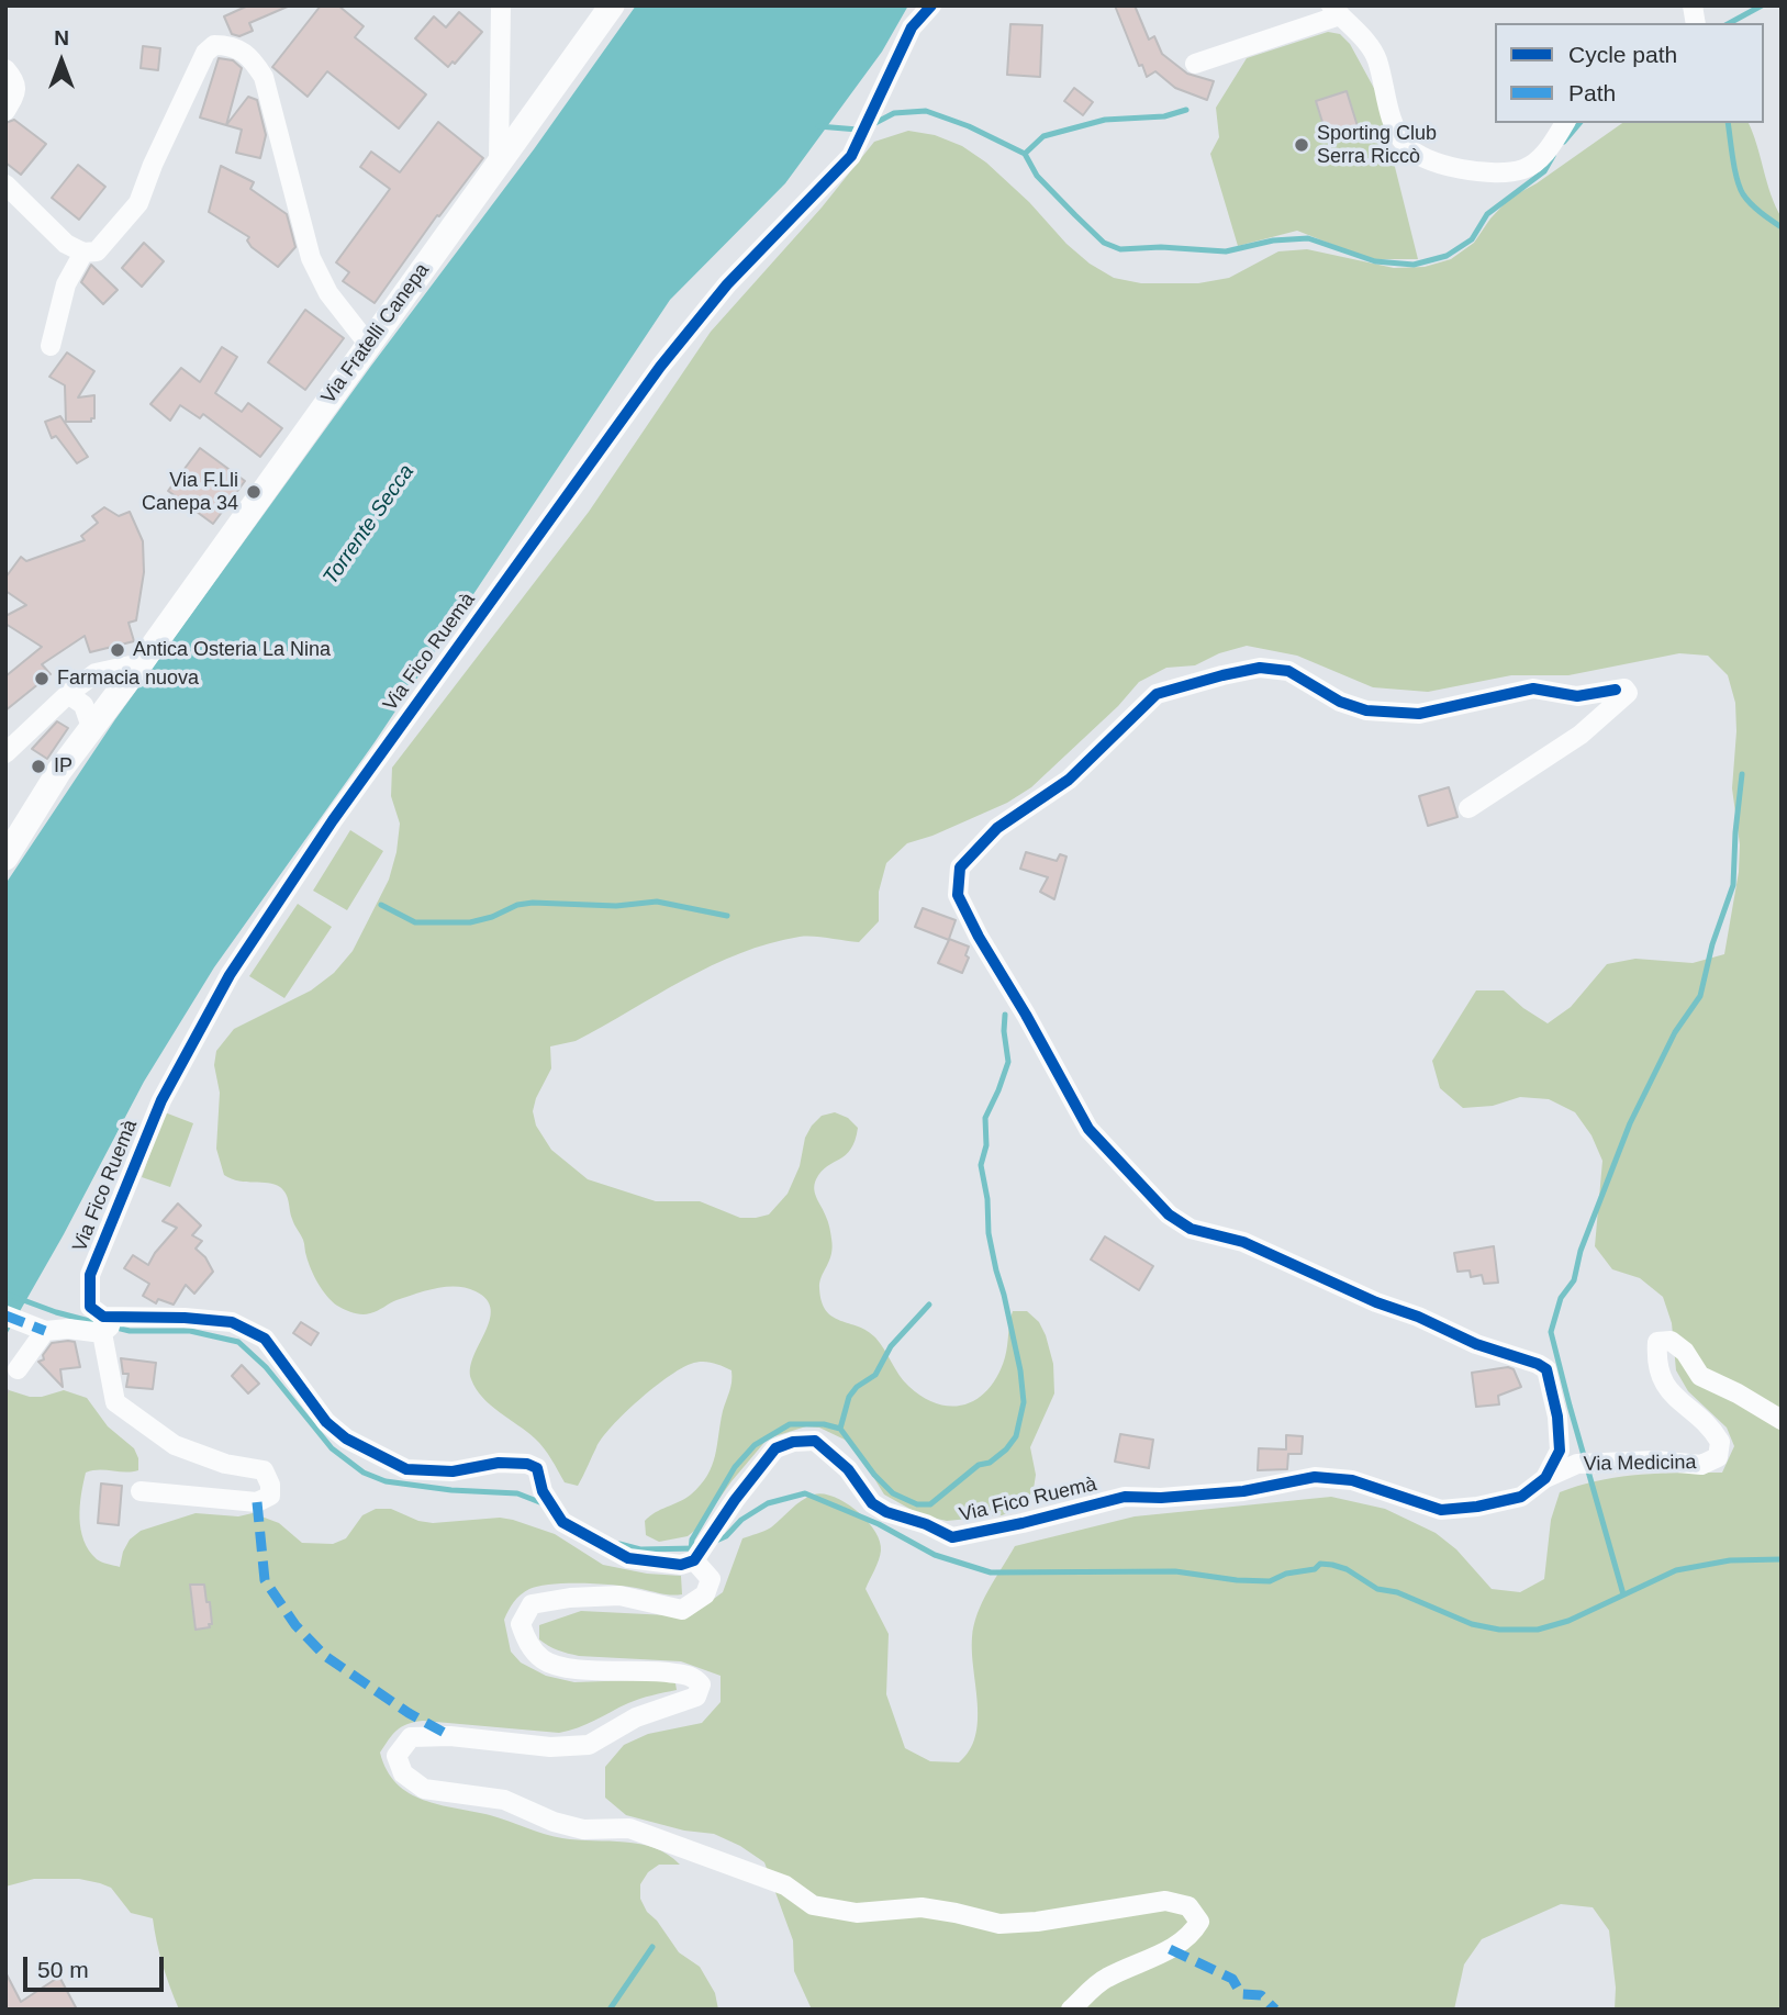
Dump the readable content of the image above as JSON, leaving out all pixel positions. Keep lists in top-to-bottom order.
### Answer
{
  "streets": {
    "main road": ["Via Fratelli Canepa"],
    "street": ["Via Fico Ruemà", "Via Medicina"]
  },
  "crossings": [
    ["Via Fico Ruemà", "Via Medicina"]
  ],
  "water": ["Torrente Secca"],
  "places": [
    "Sporting Club Serra Riccò",
    "Via F.Lli Canepa 34",
    "Antica Osteria La Nina",
    "Farmacia nuova",
    "IP"
  ],
  "legend": ["Cycle path", "Path"],
  "scale_bar": "50 m",
  "north": "top"
}
